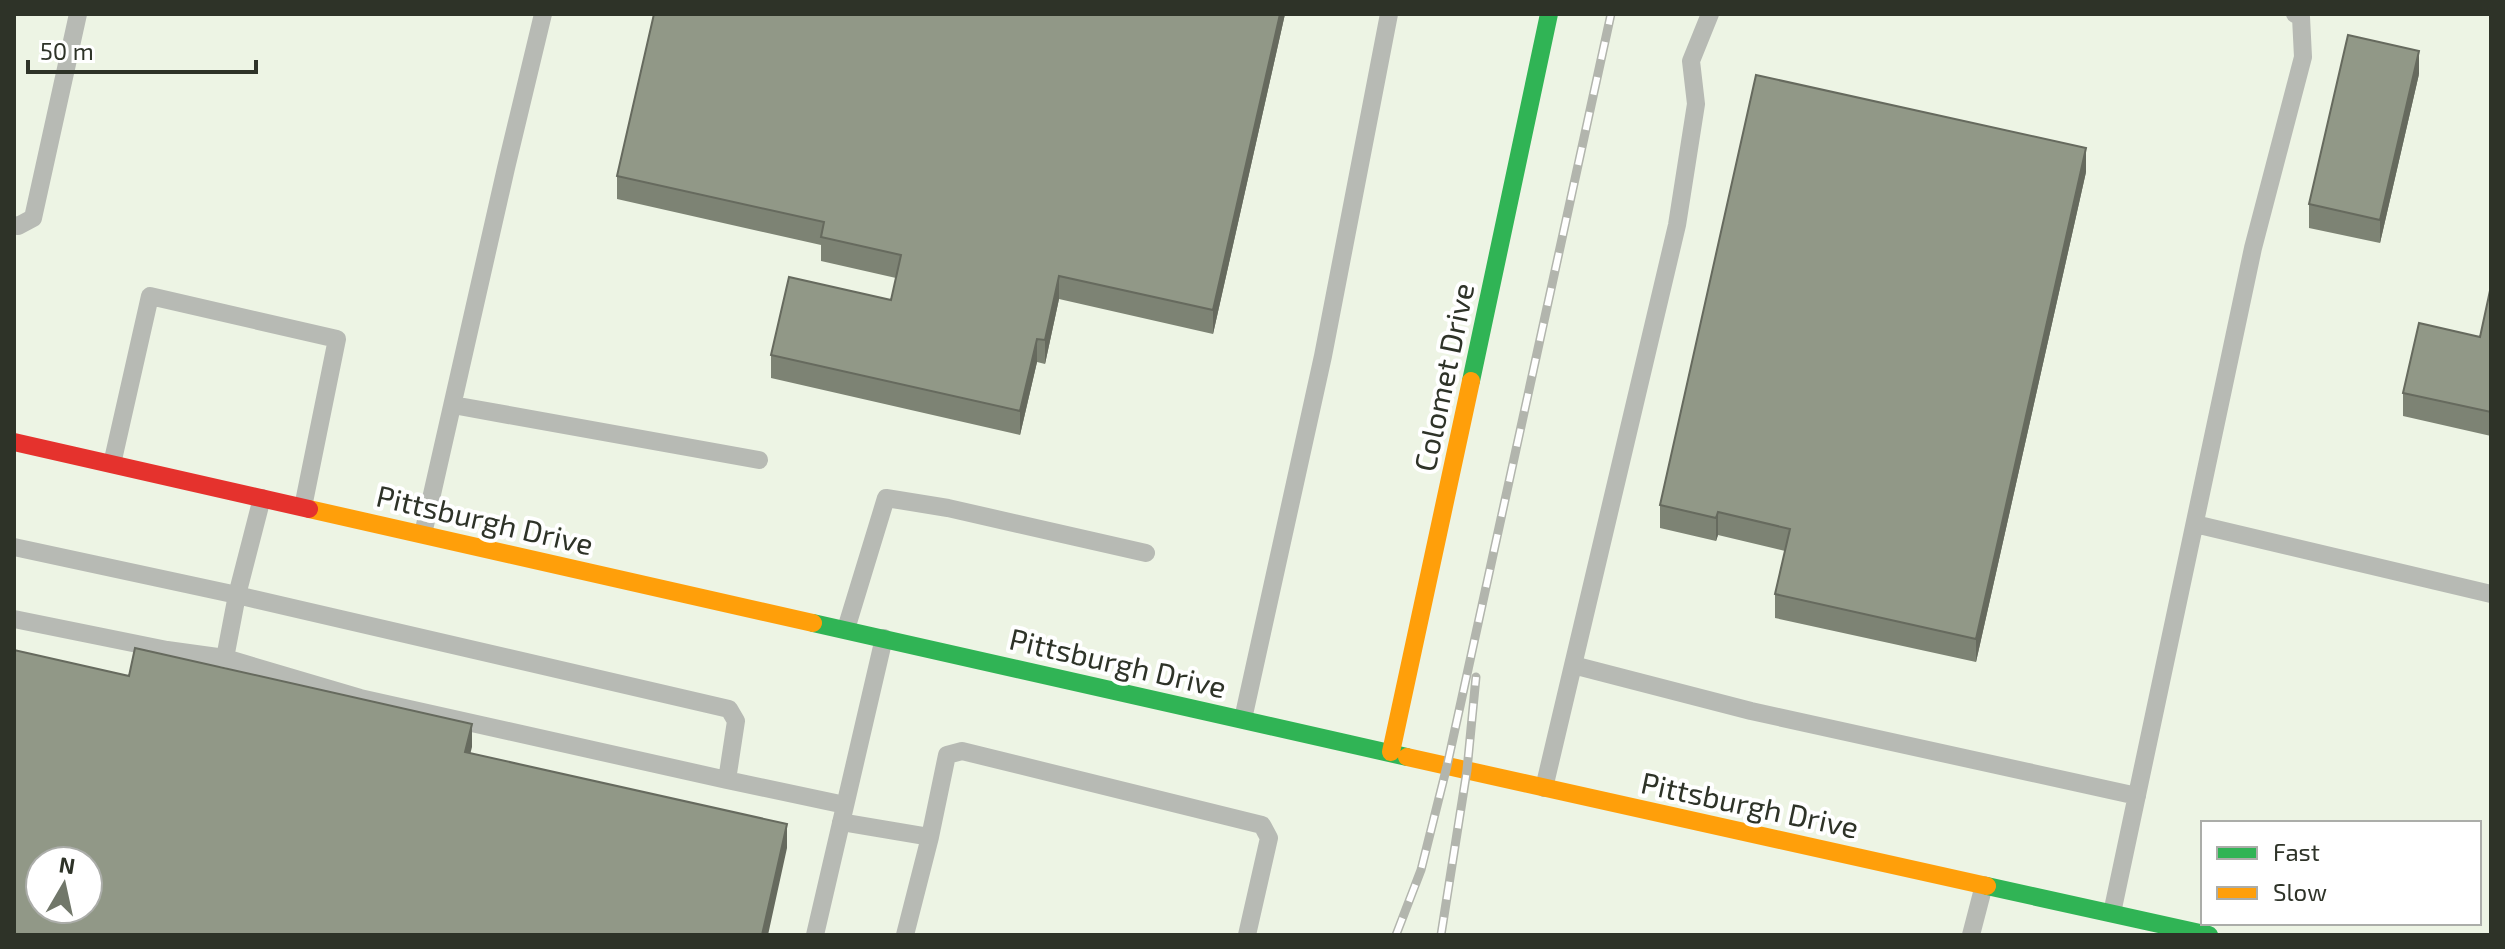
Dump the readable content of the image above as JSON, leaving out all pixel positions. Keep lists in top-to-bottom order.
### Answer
{
  "streets": {
    "street": ["Colomet Drive", "Pittsburgh Drive"]
  },
  "crossings": [
    ["Colomet Drive", "Pittsburgh Drive"]
  ],
  "legend": ["Fast", "Slow"],
  "scale_bar": "50 m",
  "north": "top"
}
